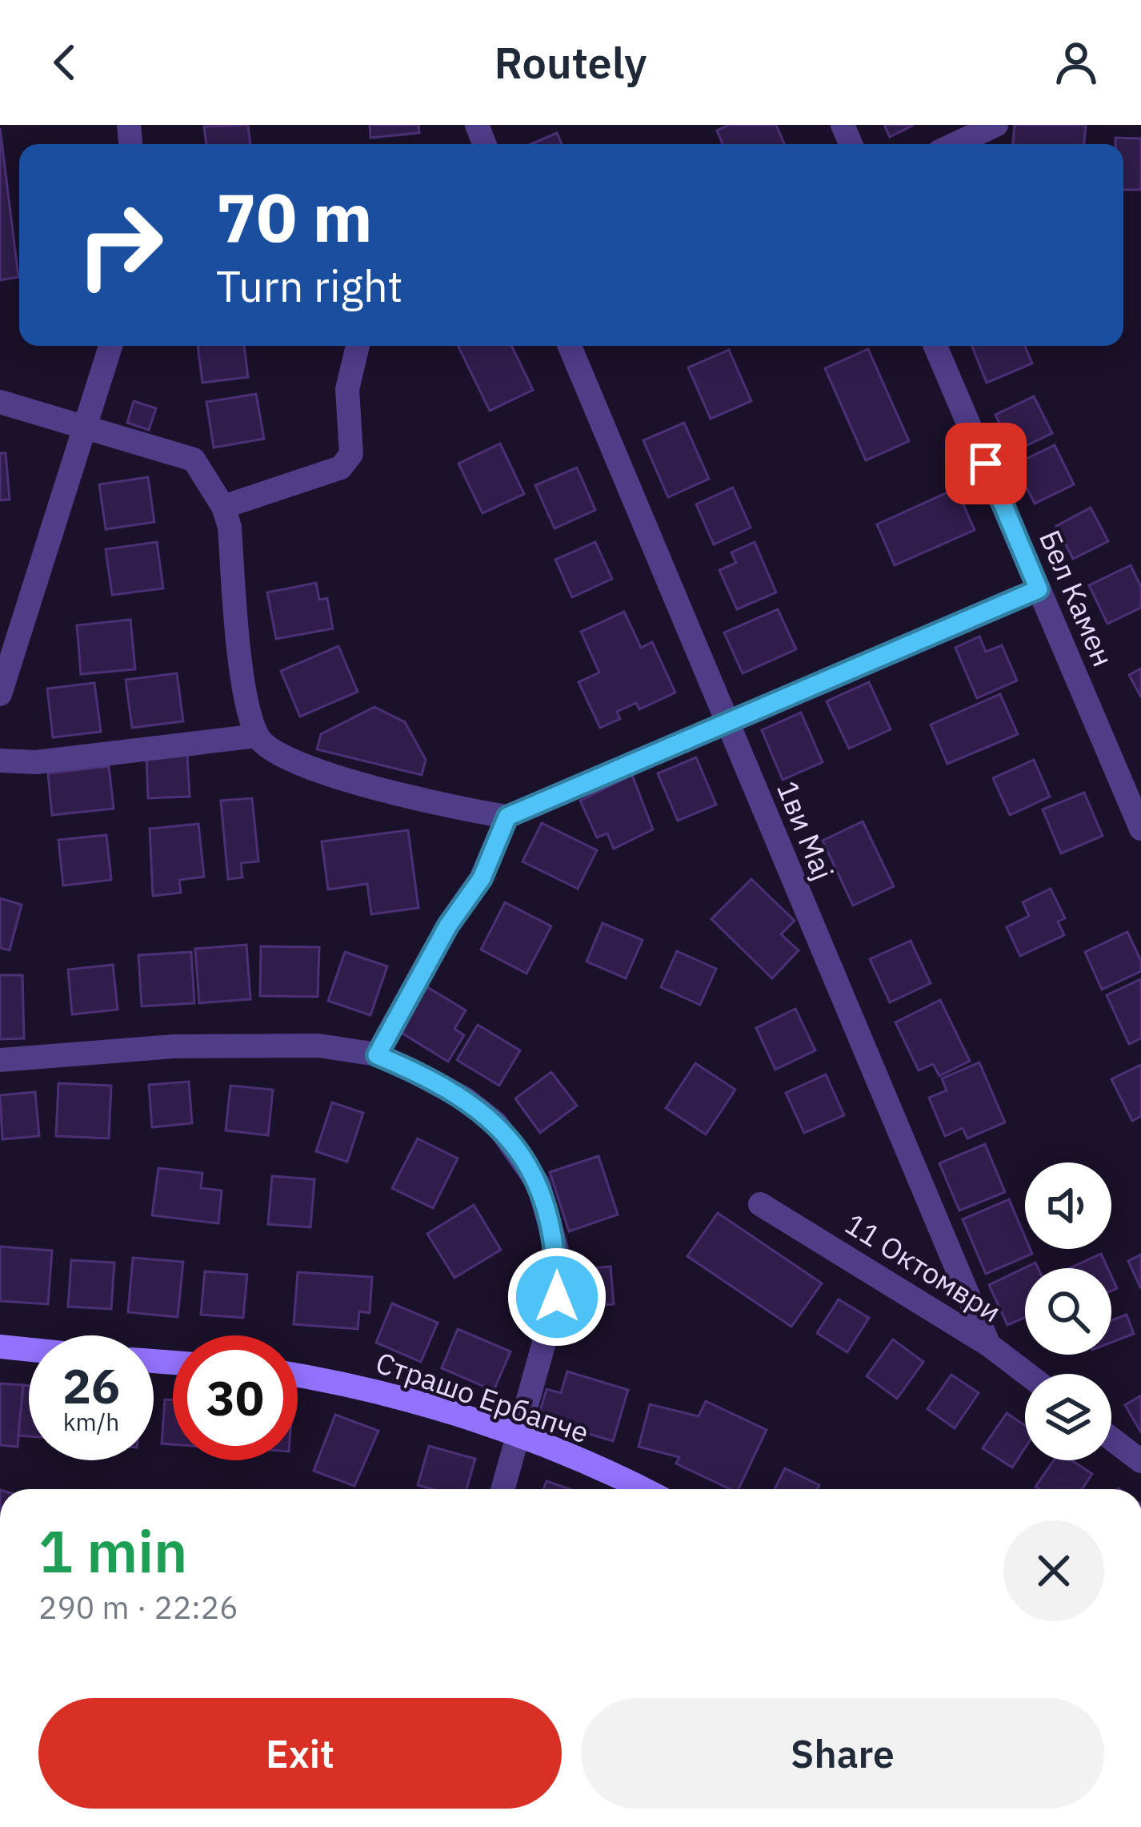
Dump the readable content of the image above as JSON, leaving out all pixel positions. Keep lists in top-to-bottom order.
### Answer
{
  "streets": {
    "main road": ["Страшо Ербапче"],
    "street": ["Бел Камен", "1ви Мај", "11 Октомври"]
  },
  "crossings": [
    ["1ви Мај", "11 Октомври"]
  ],
  "page": {
    "header": "Routely",
    "turn": ["70 m", "Turn right"],
    "speed": "26 km/h",
    "limit": "30",
    "heading": ["1 min", "290 m · 22:26"],
    "buttons": ["Exit", "Share"]
  }
}
